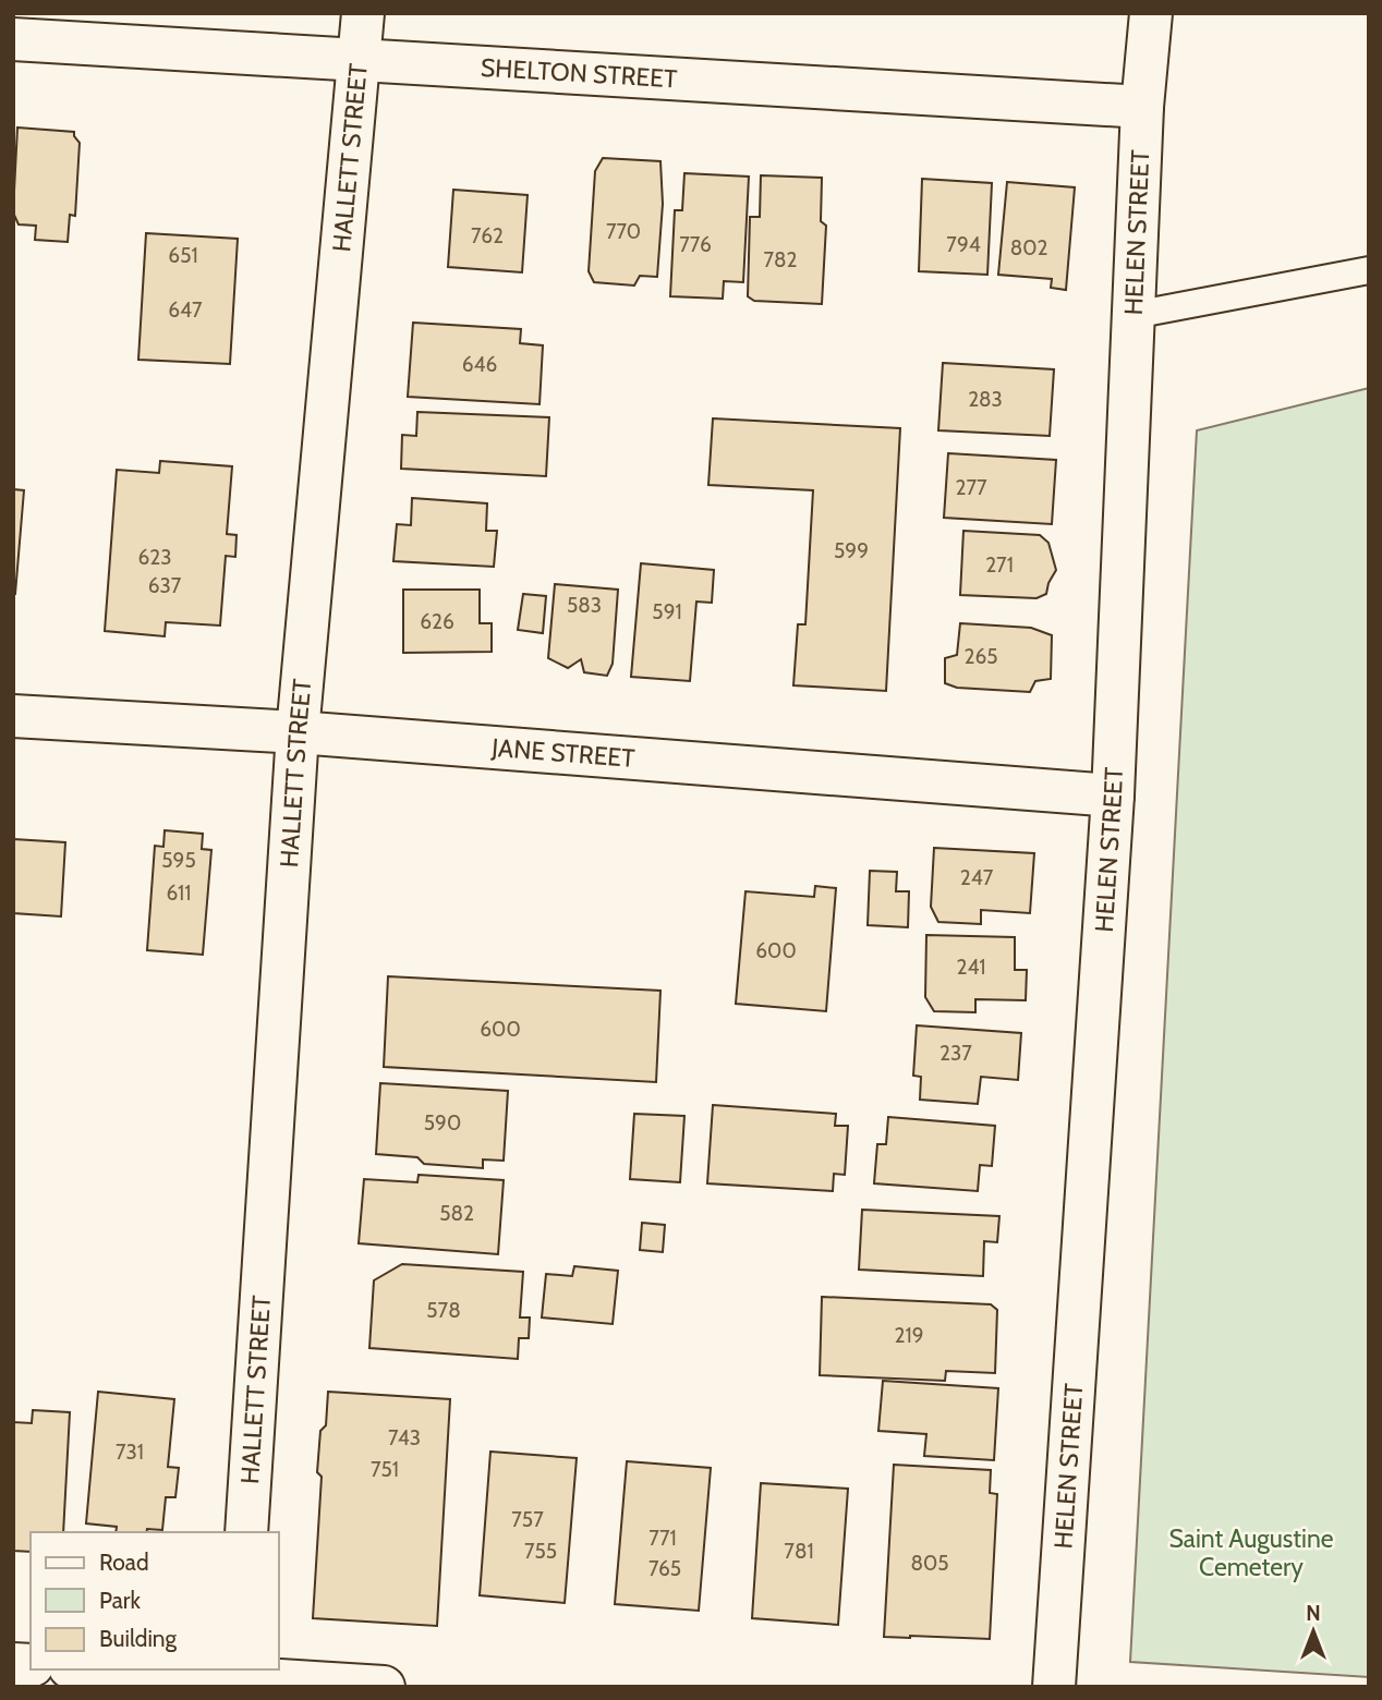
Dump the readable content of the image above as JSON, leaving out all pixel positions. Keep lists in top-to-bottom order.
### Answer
{
  "streets": {
    "street": [
      "SHELTON STREET",
      "HALLETT STREET",
      "HELEN STREET",
      "JANE STREET"
    ]
  },
  "crossings": [
    ["SHELTON STREET", "HALLETT STREET"],
    ["SHELTON STREET", "HELEN STREET"],
    ["HALLETT STREET", "JANE STREET"],
    ["HELEN STREET", "JANE STREET"]
  ],
  "parks": ["Saint Augustine Cemetery"],
  "house_numbers": [
    "770",
    "762",
    "776",
    "794",
    "802",
    "651",
    "782",
    "647",
    "646",
    "283",
    "277",
    "599",
    "623",
    "271",
    "637",
    "583",
    "591",
    "626",
    "265",
    "595",
    "247",
    "611",
    "600",
    "241",
    "600",
    "237",
    "590",
    "582",
    "578",
    "219",
    "743",
    "731",
    "751",
    "757",
    "771",
    "755",
    "781",
    "805",
    "765"
  ],
  "legend": ["Road", "Park", "Building"],
  "north": "top"
}
